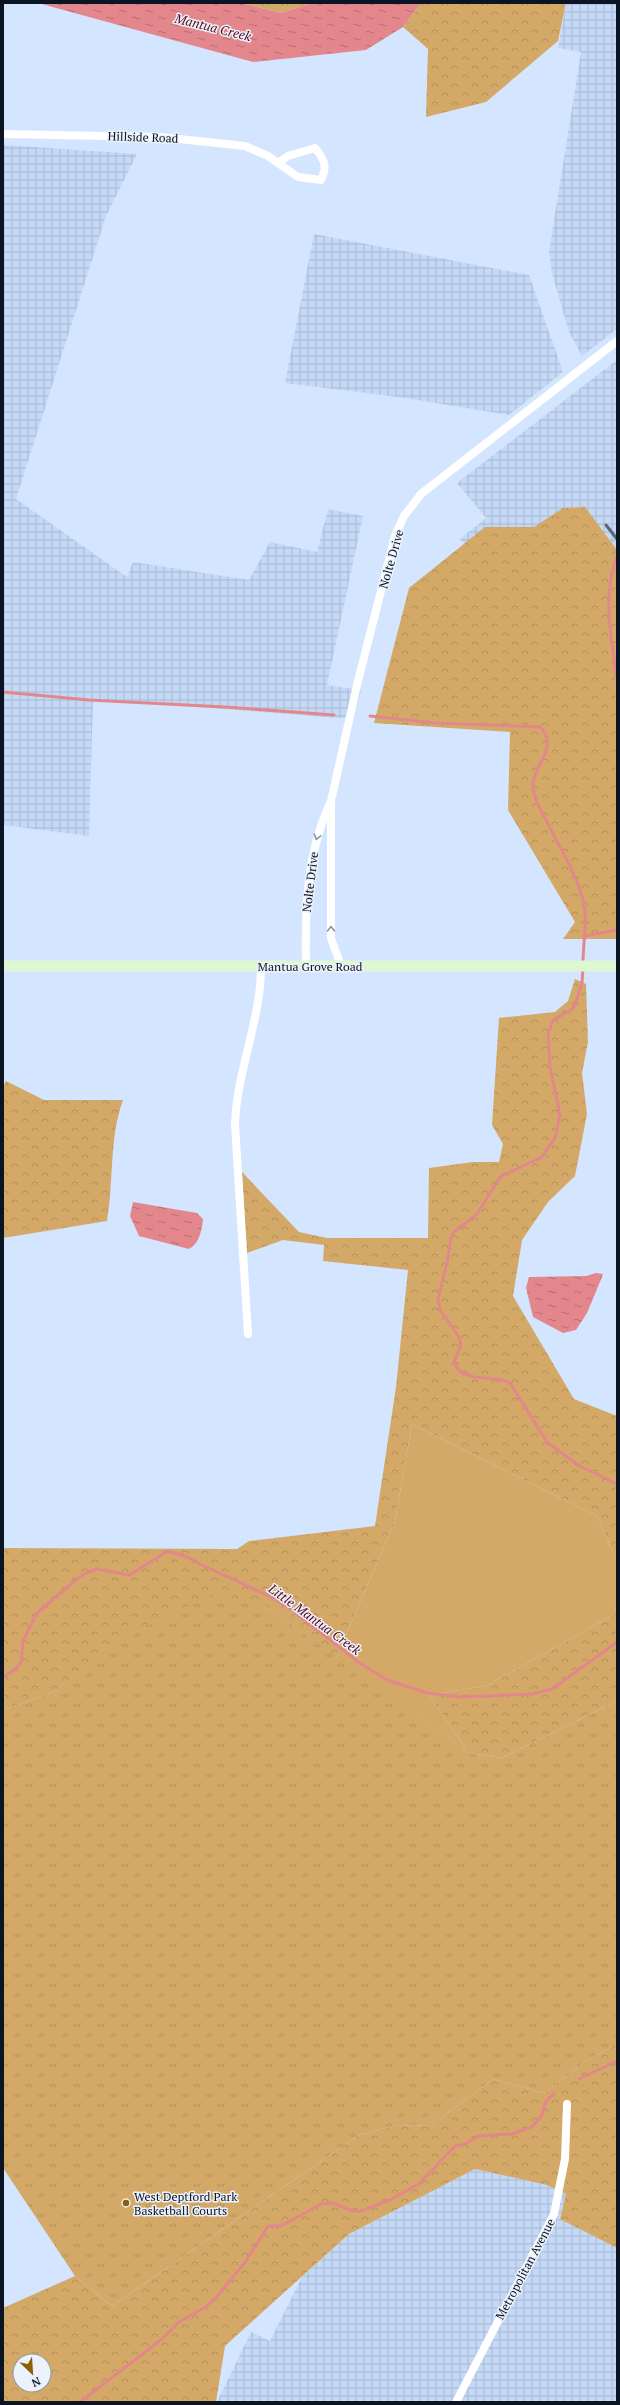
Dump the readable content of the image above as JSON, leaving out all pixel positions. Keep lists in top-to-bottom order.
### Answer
{
  "streets": {
    "main road": ["Mantua Grove Road"],
    "street": ["Hillside Road", "Nolte Drive", "Metropolitan Avenue"]
  },
  "crossings": [
    ["Nolte Drive", "Mantua Grove Road"]
  ],
  "water": ["Mantua Creek", "Little Mantua Creek"],
  "places": ["West Deptford Park Basketball Courts"],
  "north": "bottom right"
}
